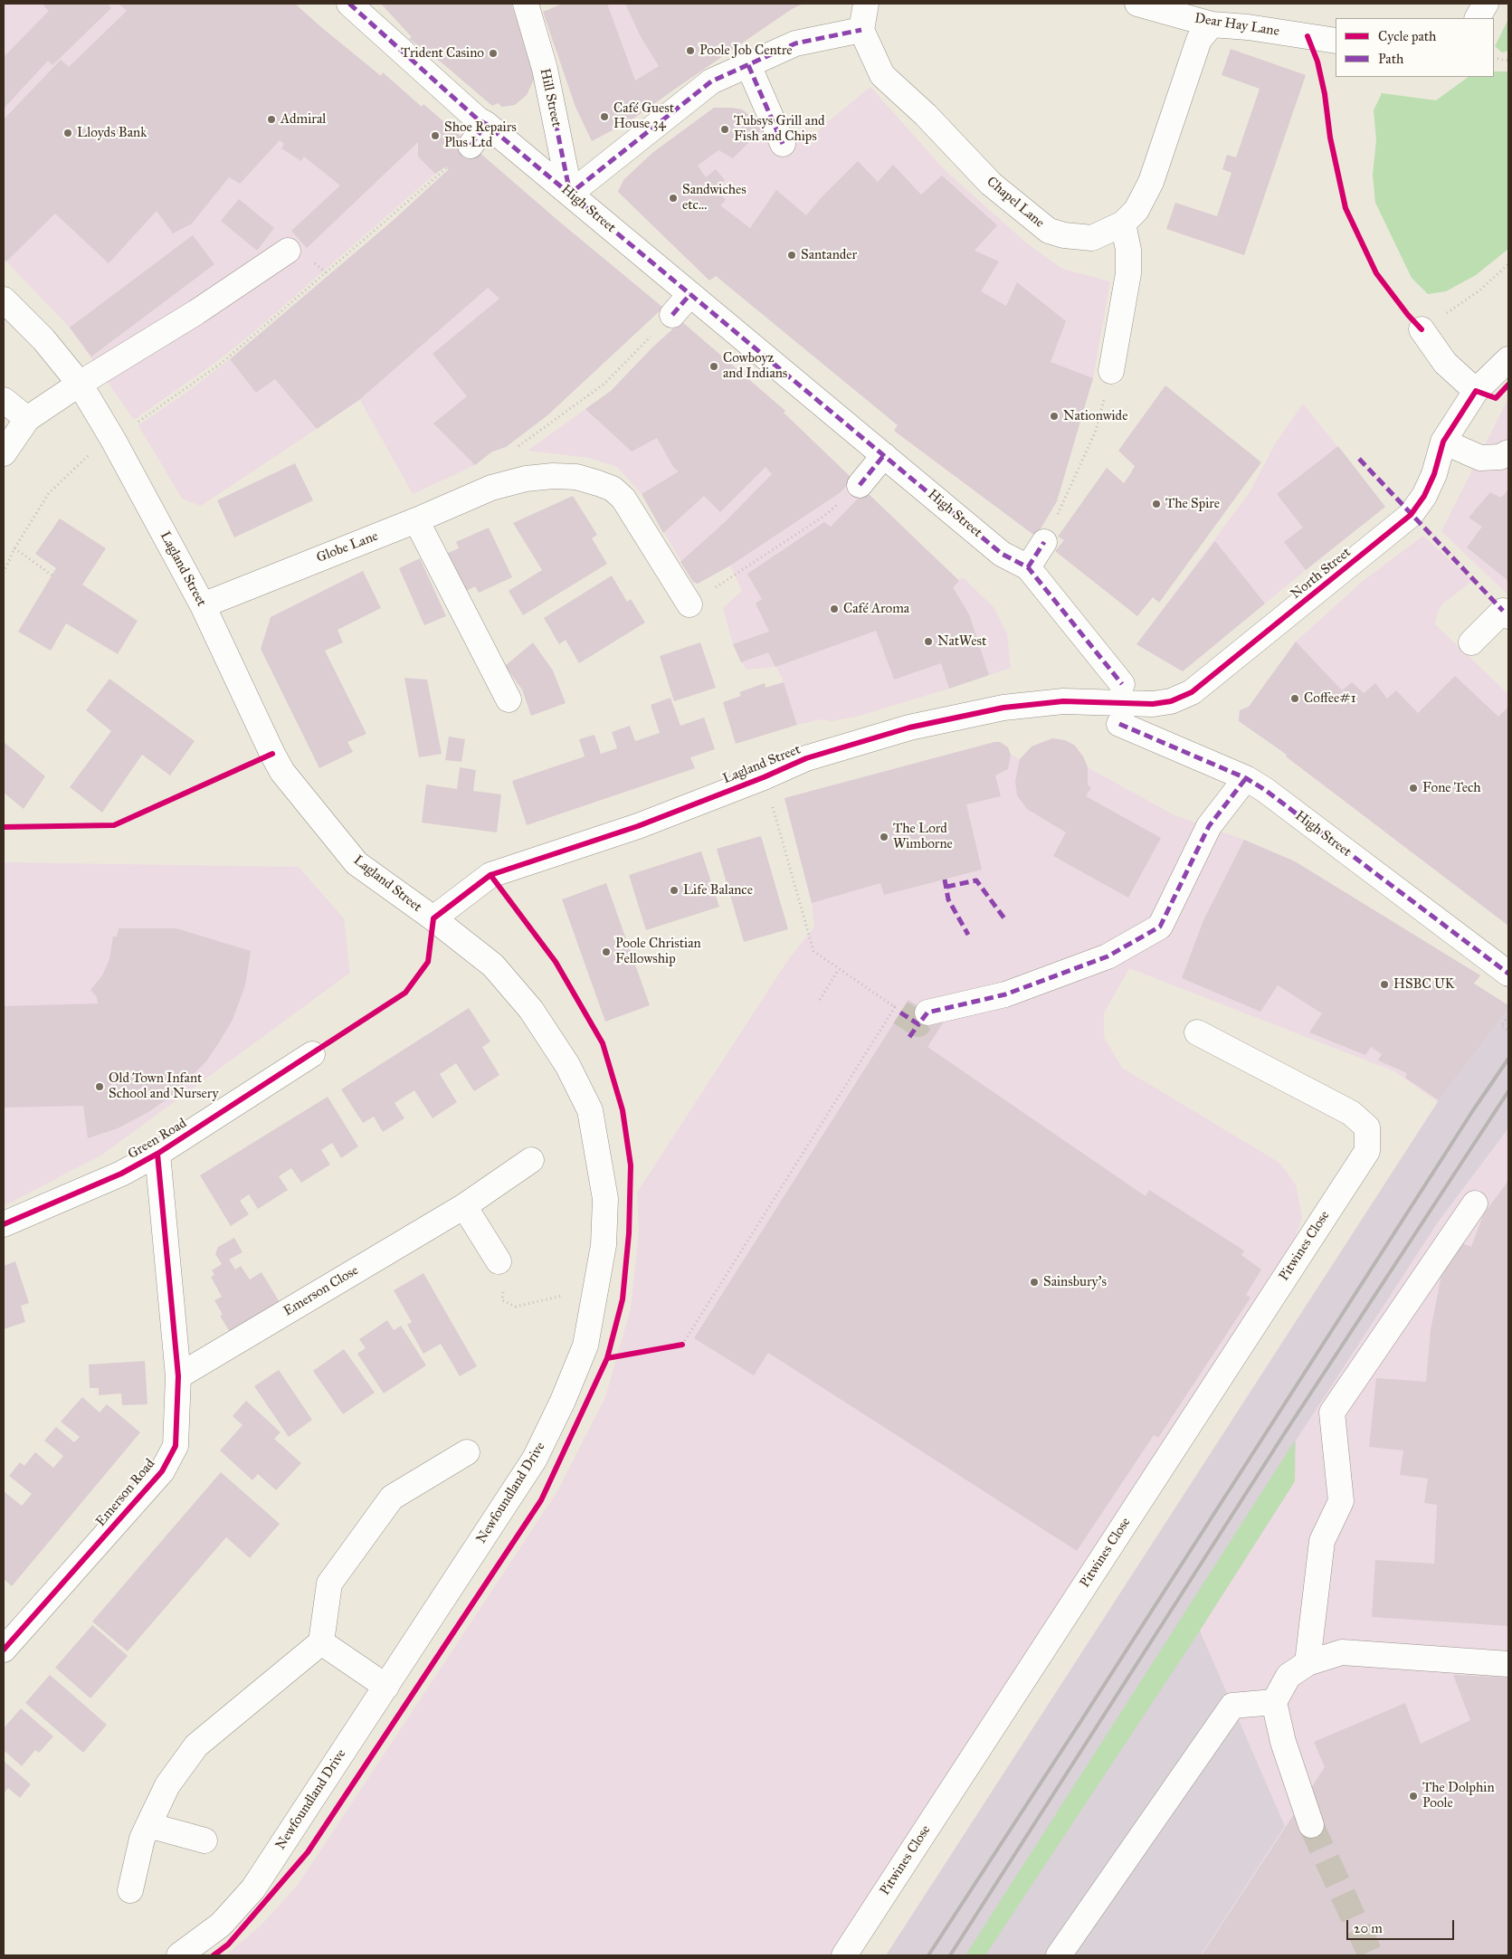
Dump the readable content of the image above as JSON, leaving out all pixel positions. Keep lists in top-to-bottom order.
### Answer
{
  "streets": {
    "street": [
      "Dear Hay Lane",
      "Hill Street",
      "Chapel Lane",
      "High Street",
      "Globe Lane",
      "Lagland Street",
      "North Street",
      "Green Road",
      "Pitwines Close",
      "Emerson Close",
      "Emerson Road",
      "Newfoundland Drive"
    ]
  },
  "crossings": [
    ["Dear Hay Lane", "Chapel Lane"],
    ["Hill Street", "High Street"],
    ["High Street", "Lagland Street"],
    ["High Street", "North Street"],
    ["Globe Lane", "Lagland Street"],
    ["Lagland Street", "North Street"],
    ["Lagland Street", "Newfoundland Drive"],
    ["Green Road", "Emerson Road"],
    ["Emerson Close", "Emerson Road"]
  ],
  "places": [
    "Poole Job Centre",
    "Trident Casino",
    "Café Guest House 34",
    "Admiral",
    "Tubsys Grill and Fish and Chips",
    "Lloyds Bank",
    "Shoe Repairs Plus Ltd",
    "Sandwiches etc...",
    "Santander",
    "Cowboyz and Indians",
    "Nationwide",
    "The Spire",
    "Café Aroma",
    "NatWest",
    "Coffee#1",
    "Fone Tech",
    "The Lord Wimborne",
    "Life Balance",
    "Poole Christian Fellowship",
    "HSBC UK",
    "Old Town Infant School and Nursery",
    "Sainsbury's",
    "The Dolphin Poole"
  ],
  "legend": ["Cycle path", "Path"],
  "scale_bar": "20 m"
}
